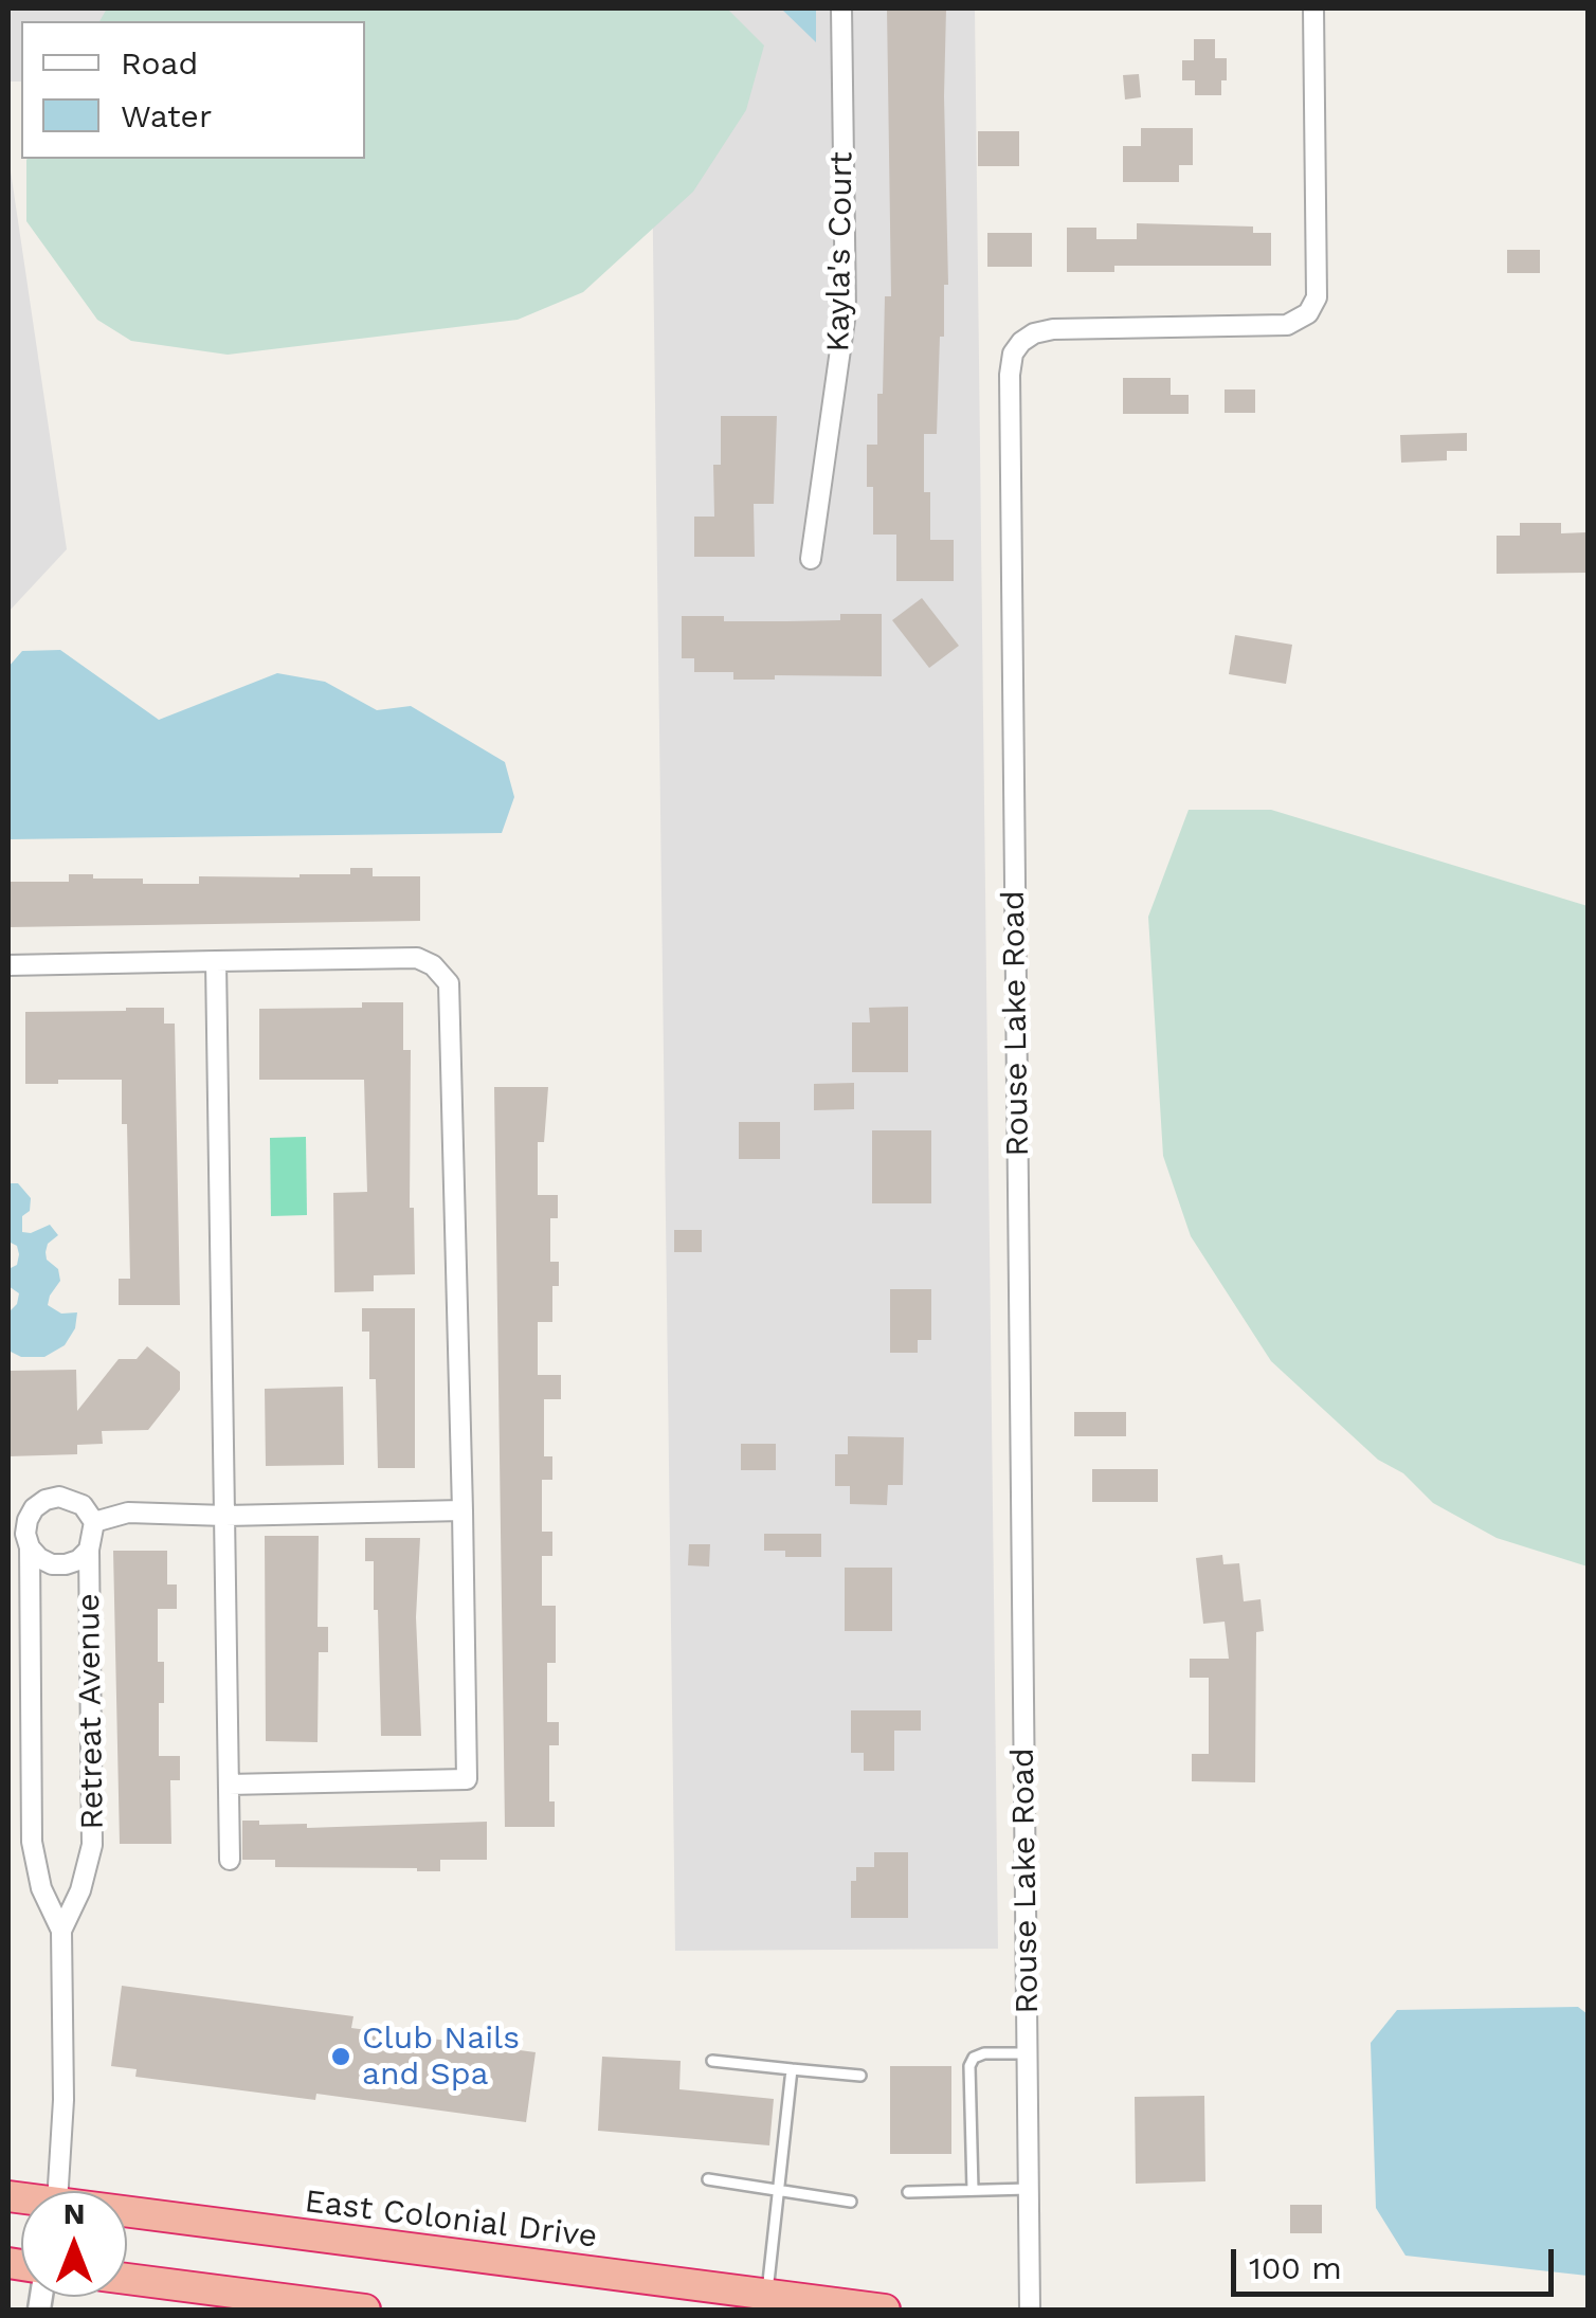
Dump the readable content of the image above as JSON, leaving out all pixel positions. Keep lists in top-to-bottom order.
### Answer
{
  "streets": {
    "highway": ["East Colonial Drive"],
    "street": ["Kayla's Court", "Rouse Lake Road", "Retreat Avenue"]
  },
  "places": ["Club Nails and Spa"],
  "legend": ["Road", "Water"],
  "scale_bar": "100 m",
  "north": "top"
}
